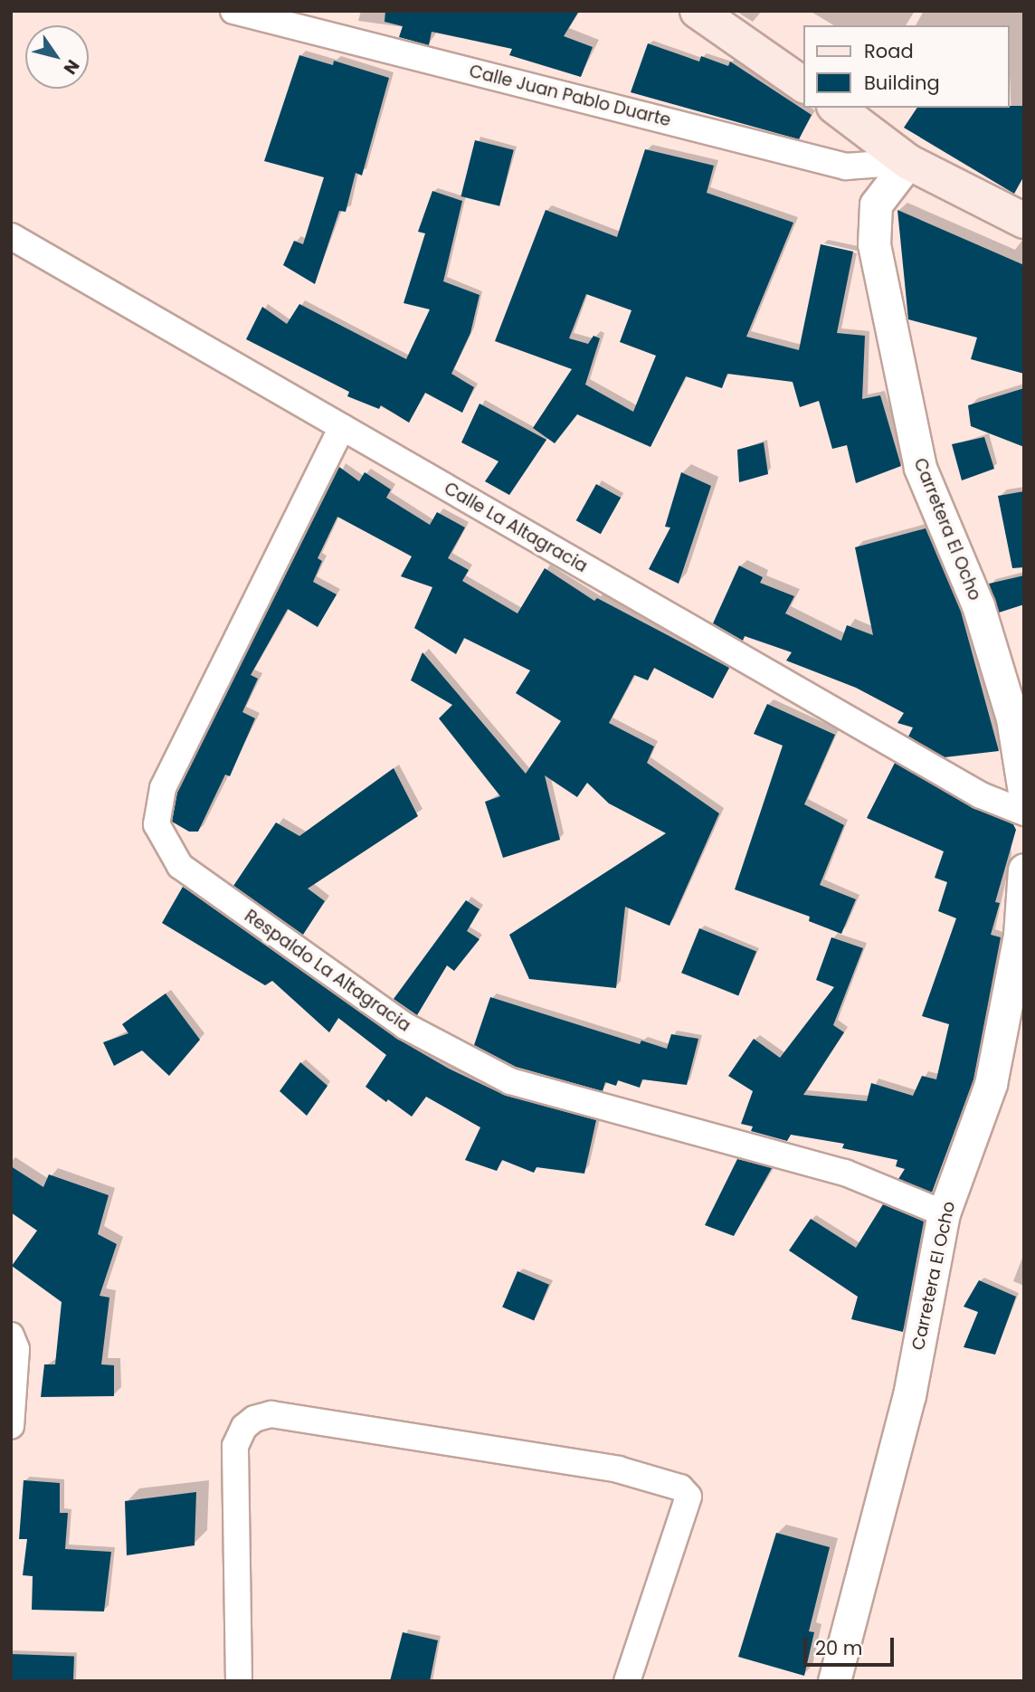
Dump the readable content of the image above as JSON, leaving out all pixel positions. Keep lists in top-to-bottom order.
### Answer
{
  "streets": {
    "street": [
      "Calle Juan Pablo Duarte",
      "Calle La Altagracia",
      "Carretera El Ocho",
      "Respaldo La Altagracia"
    ]
  },
  "crossings": [
    ["Calle Juan Pablo Duarte", "Carretera El Ocho"],
    ["Calle La Altagracia", "Respaldo La Altagracia"],
    ["Carretera El Ocho", "Respaldo La Altagracia"]
  ],
  "legend": ["Road", "Building"],
  "scale_bar": "20 m",
  "north": "bottom right"
}
